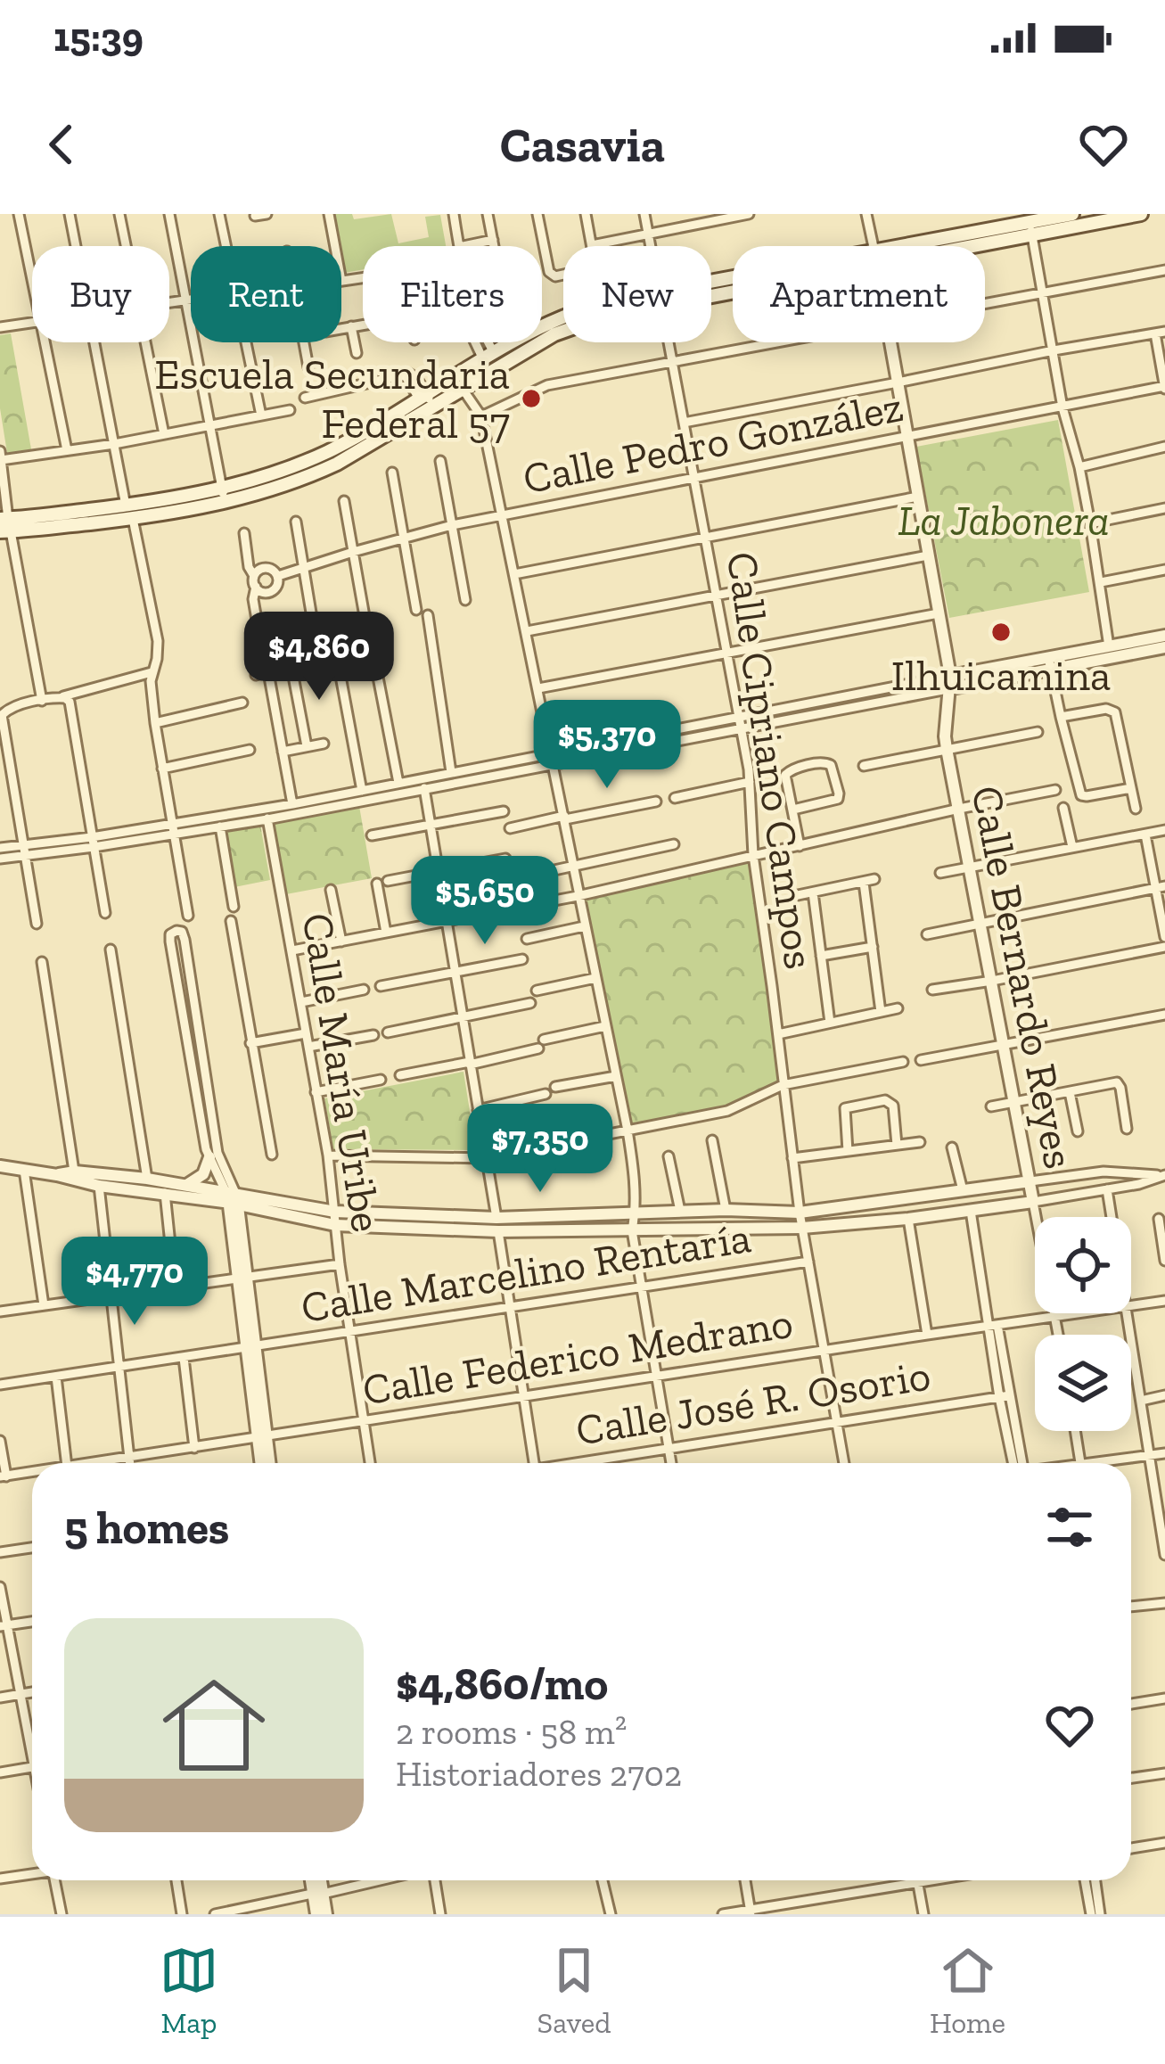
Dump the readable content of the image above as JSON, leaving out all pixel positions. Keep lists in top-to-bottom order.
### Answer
{
  "streets": {
    "street": [
      "Calle Pedro González",
      "Calle Cipriano Campos",
      "Calle Bernardo Reyes",
      "Calle María Uribe",
      "Calle Marcelino Rentaría",
      "Calle Federico Medrano",
      "Calle José R. Osorio"
    ]
  },
  "crossings": [
    ["Calle Pedro González", "Calle Cipriano Campos"],
    ["Calle Pedro González", "Calle Bernardo Reyes"],
    ["Calle Cipriano Campos", "Calle Marcelino Rentaría"],
    ["Calle Cipriano Campos", "Calle Federico Medrano"],
    ["Calle Cipriano Campos", "Calle José R. Osorio"],
    ["Calle Bernardo Reyes", "Calle Federico Medrano"],
    ["Calle María Uribe", "Calle Marcelino Rentaría"],
    ["Calle María Uribe", "Calle Federico Medrano"]
  ],
  "parks": ["La Jabonera"],
  "places": ["Escuela Secundaria Federal 57", "Ilhuicamina"],
  "page": {
    "status": "15:39",
    "header": "Casavia",
    "chip": [
      "Buy",
      "Rent",
      "Filters",
      "New",
      "Apartment"
    ],
    "price": [
      "$4,860",
      "$5,370",
      "$5,650",
      "$7,350",
      "$4,770"
    ],
    "heading": "5 homes",
    "list": [
      {
        "name": "$4,860/mo",
        "note": "2 rooms · 58 m² · Historiadores 2702"
      }
    ],
    "tabs": ["Map", "Saved", "Home"]
  }
}
